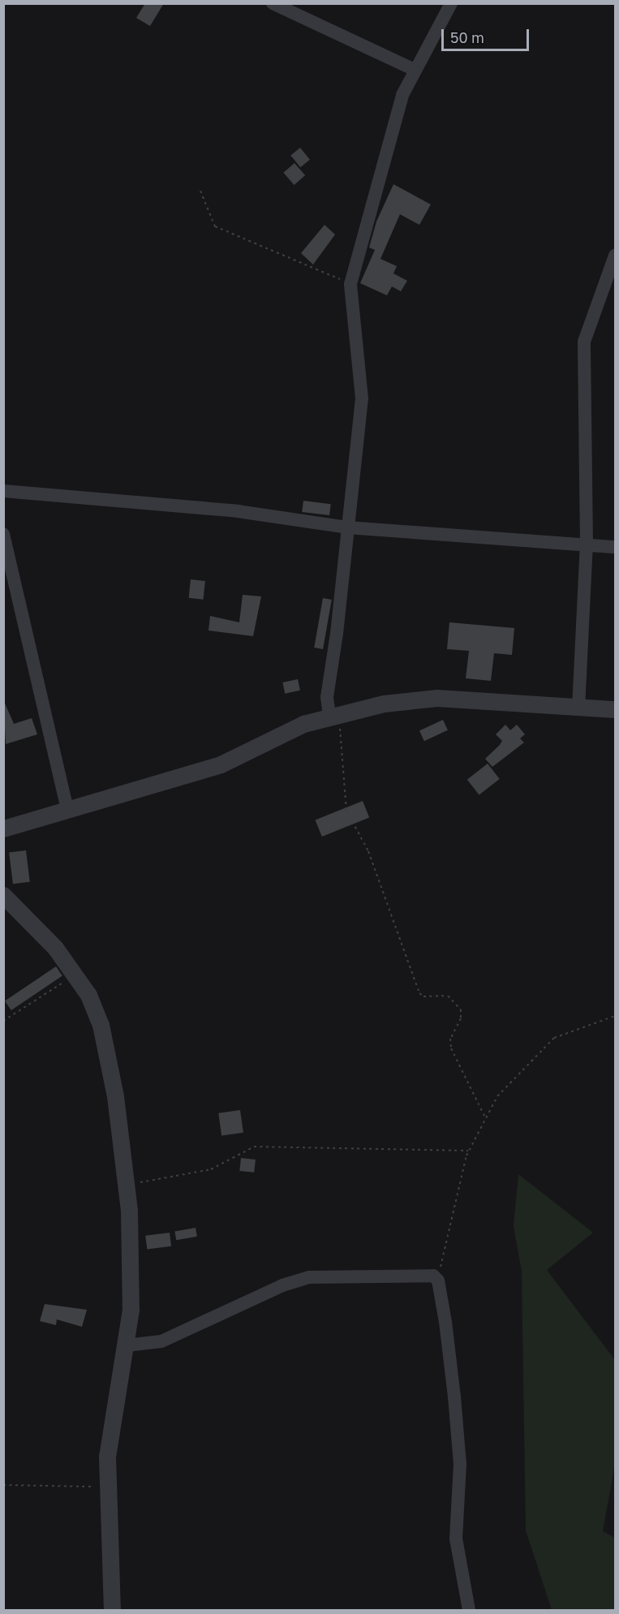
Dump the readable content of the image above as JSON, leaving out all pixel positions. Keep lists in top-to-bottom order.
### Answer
{
  "scale_bar": "50 m"
}
